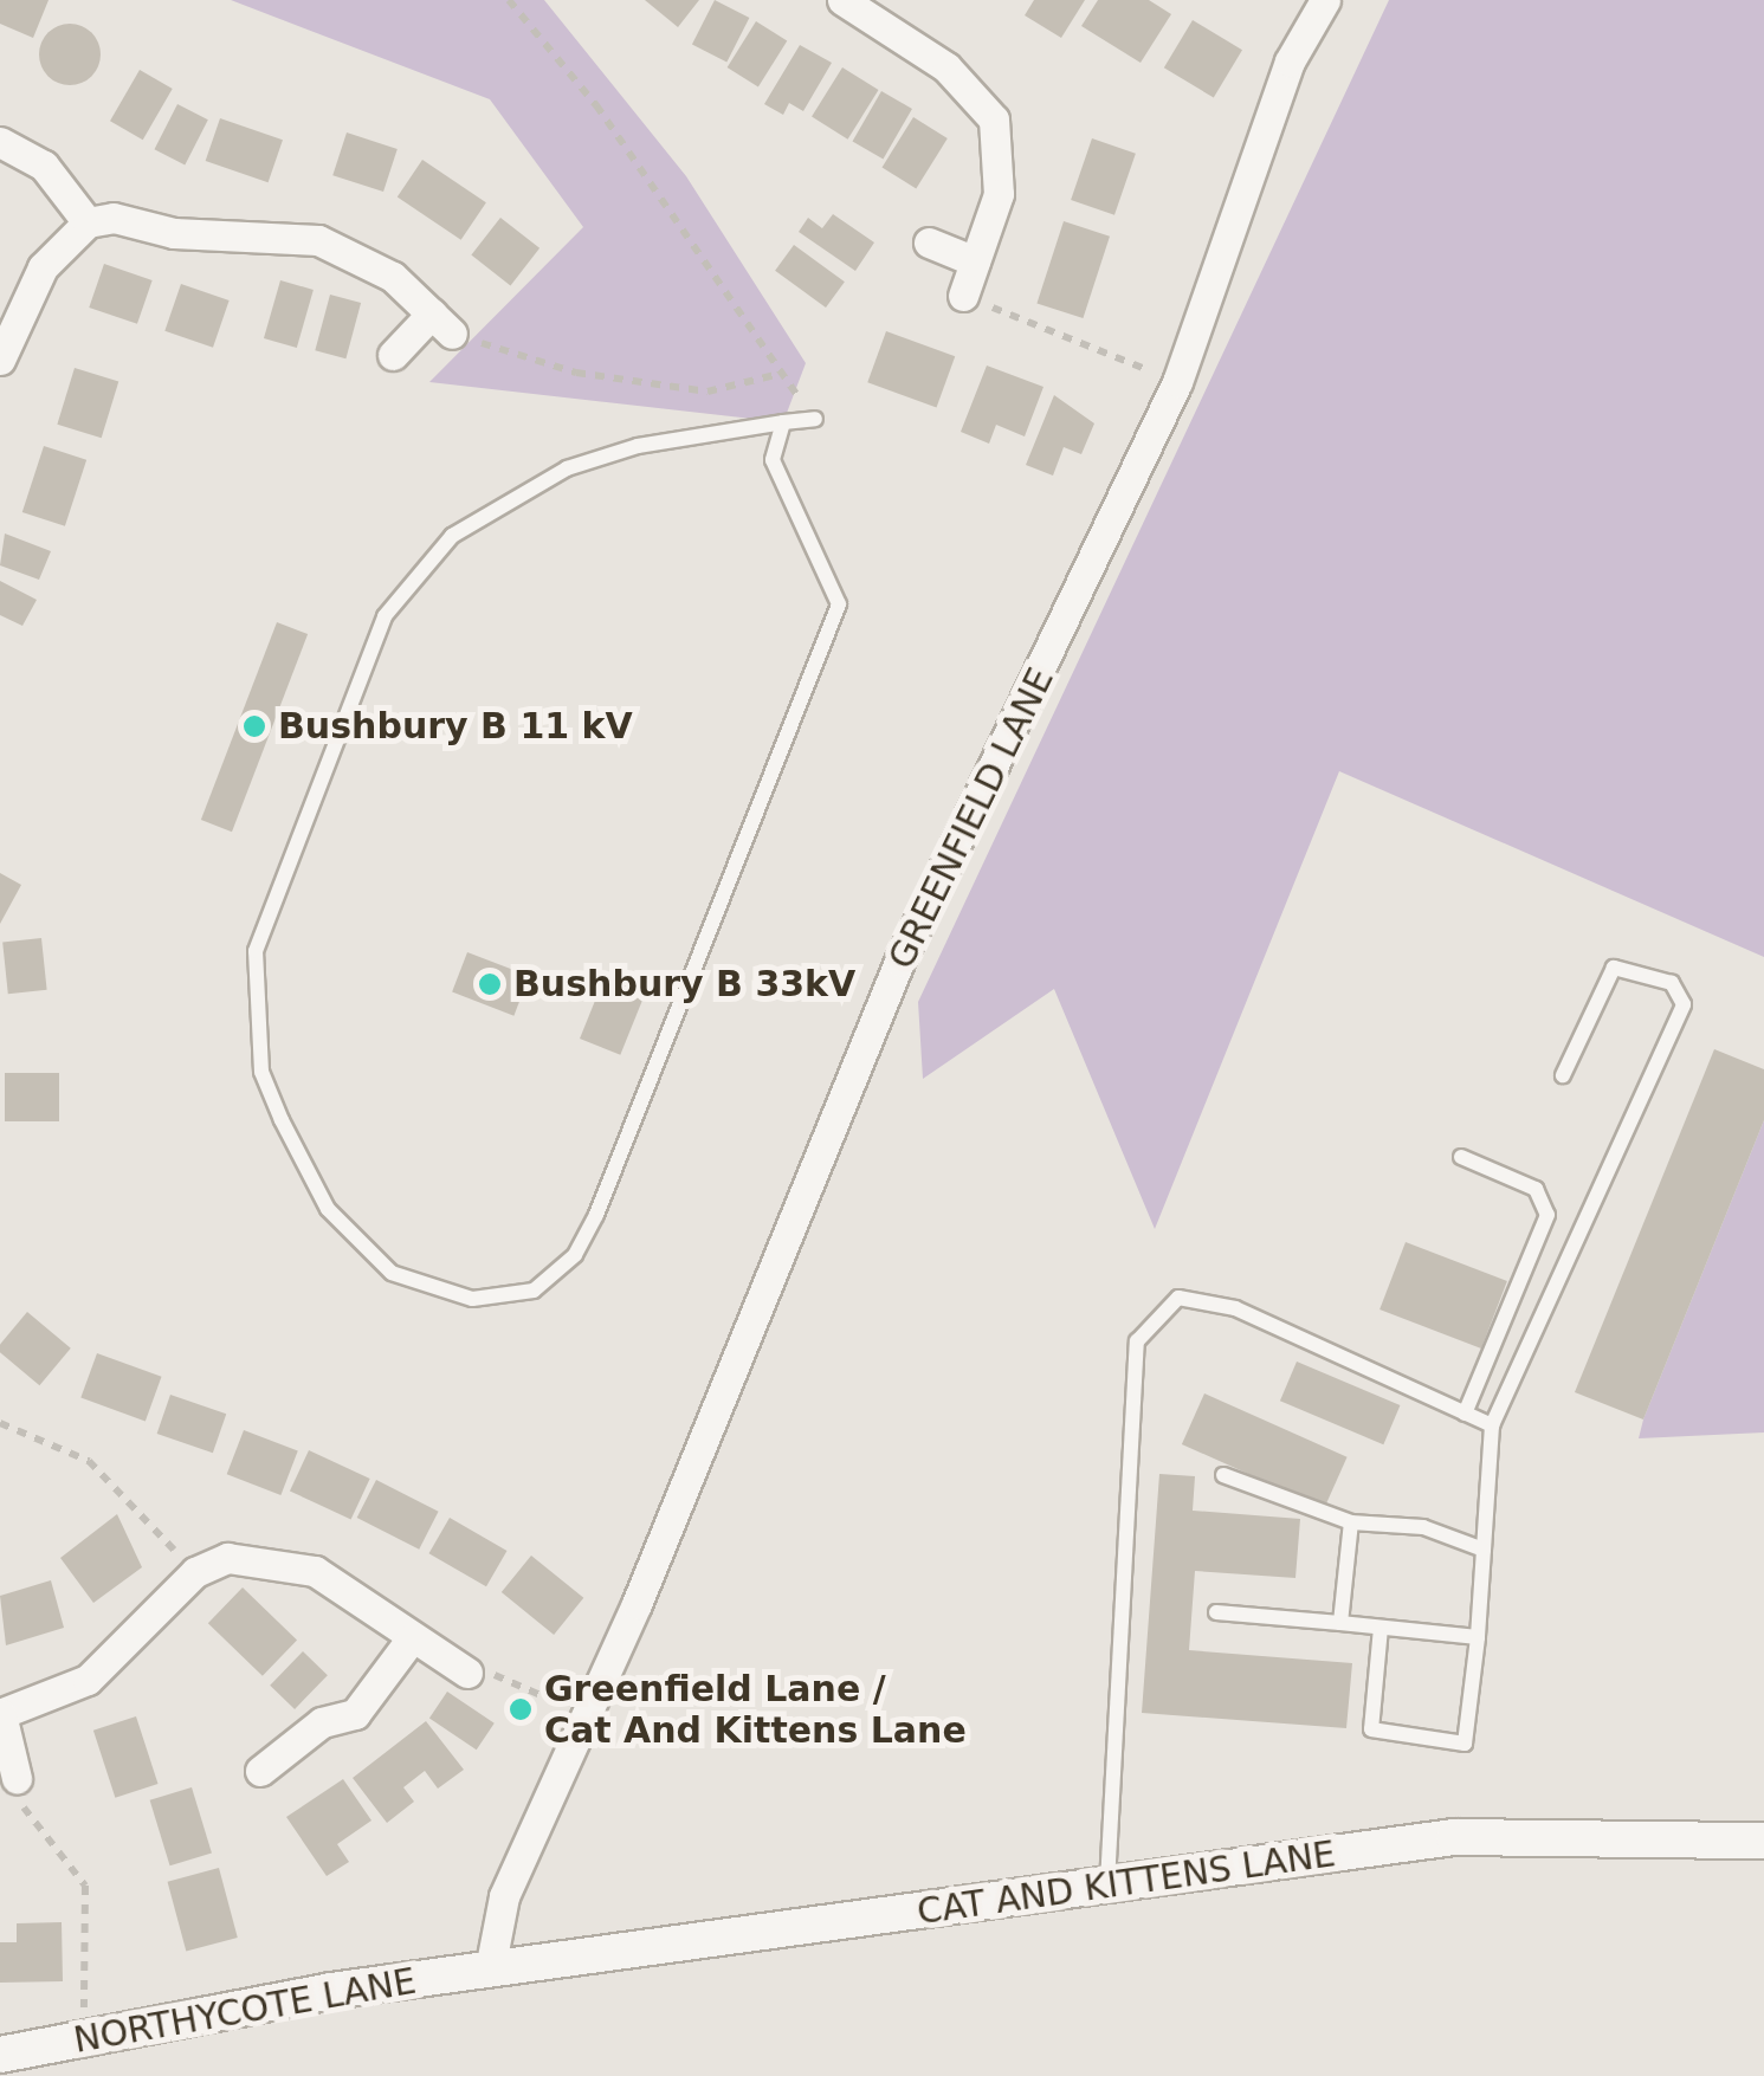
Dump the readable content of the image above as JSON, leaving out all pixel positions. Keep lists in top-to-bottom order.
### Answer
{
  "streets": {
    "street": ["GREENFIELD LANE", "CAT AND KITTENS LANE", "NORTHYCOTE LANE"]
  },
  "crossings": [
    ["GREENFIELD LANE", "CAT AND KITTENS LANE"],
    ["GREENFIELD LANE", "NORTHYCOTE LANE"],
    ["CAT AND KITTENS LANE", "NORTHYCOTE LANE"]
  ],
  "places": ["Bushbury B 11 kV", "Bushbury B 33kV", "Greenfield Lane / Cat And Kittens Lane"]
}
